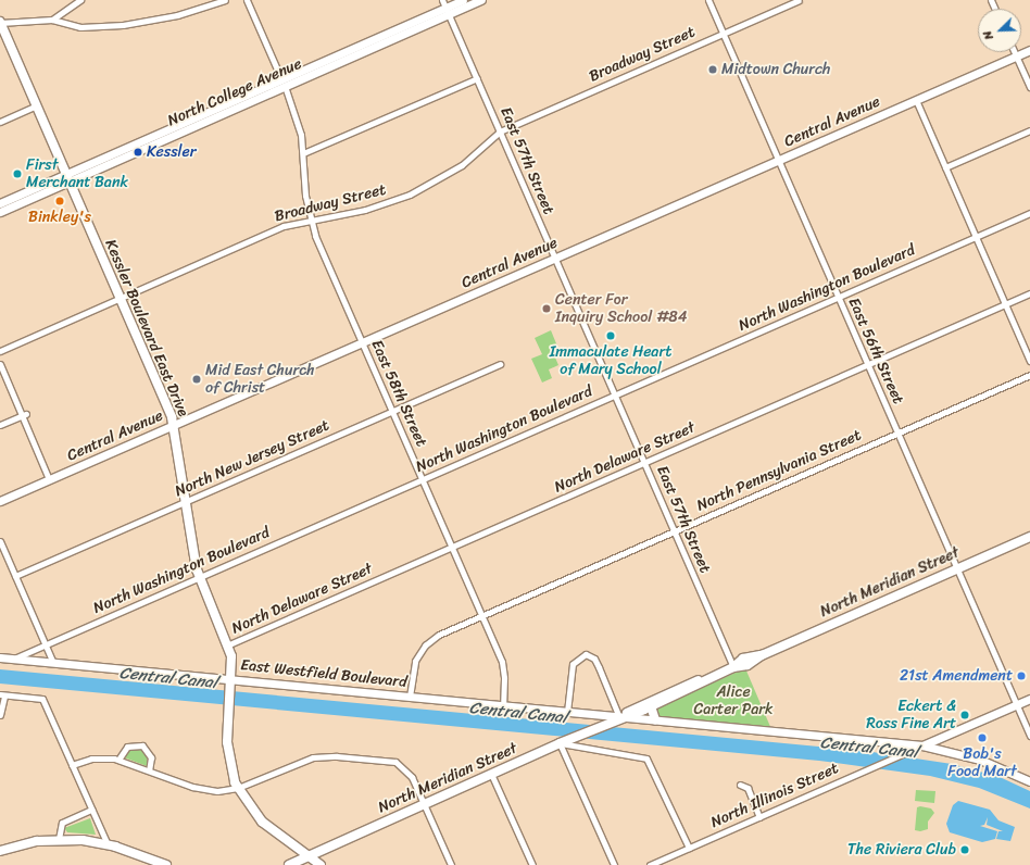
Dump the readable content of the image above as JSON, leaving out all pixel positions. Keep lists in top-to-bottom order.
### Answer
{
  "streets": {
    "main road": [
      "North College Avenue",
      "Central Avenue",
      "Kessler Boulevard East Drive",
      "North Meridian Street",
      "East Westfield Boulevard",
      "North Illinois Street"
    ],
    "street": [
      "Broadway Street",
      "East 57th Street",
      "North Washington Boulevard",
      "East 56th Street",
      "East 58th Street",
      "North Delaware Street",
      "North New Jersey Street",
      "North Pennsylvania Street"
    ]
  },
  "crossings": [
    ["Broadway Street", "East 57th Street"],
    ["Broadway Street", "Kessler Boulevard East Drive"],
    ["Broadway Street", "East 56th Street"],
    ["Broadway Street", "East 58th Street"],
    ["North College Avenue", "East 57th Street"],
    ["North College Avenue", "Kessler Boulevard East Drive"],
    ["North College Avenue", "East 58th Street"],
    ["Central Avenue", "East 57th Street"],
    ["Central Avenue", "Kessler Boulevard East Drive"],
    ["Central Avenue", "East 56th Street"],
    ["Central Avenue", "East 58th Street"],
    ["East 57th Street", "North Washington Boulevard"],
    ["East 57th Street", "North Delaware Street"],
    ["East 57th Street", "North Pennsylvania Street"],
    ["East 57th Street", "North Meridian Street"],
    ["North Washington Boulevard", "Kessler Boulevard East Drive"],
    ["North Washington Boulevard", "East 56th Street"],
    ["North Washington Boulevard", "East 58th Street"],
    ["North Washington Boulevard", "East Westfield Boulevard"],
    ["Kessler Boulevard East Drive", "North Delaware Street"],
    ["Kessler Boulevard East Drive", "North New Jersey Street"],
    ["Kessler Boulevard East Drive", "North Meridian Street"],
    ["Kessler Boulevard East Drive", "East Westfield Boulevard"],
    ["East 56th Street", "North Delaware Street"],
    ["East 56th Street", "North Pennsylvania Street"],
    ["East 56th Street", "North Meridian Street"],
    ["East 56th Street", "North Illinois Street"],
    ["East 58th Street", "North Delaware Street"],
    ["East 58th Street", "North New Jersey Street"],
    ["East 58th Street", "North Pennsylvania Street"],
    ["East 58th Street", "East Westfield Boulevard"],
    ["North Pennsylvania Street", "East Westfield Boulevard"],
    ["North Meridian Street", "East Westfield Boulevard"],
    ["East Westfield Boulevard", "North Illinois Street"]
  ],
  "water": ["Central Canal"],
  "parks": ["Alice Carter Park"],
  "places": [
    "Midtown Church",
    "Kessler",
    "First Merchant Bank",
    "Binkley's",
    "Center For Inquiry School #84",
    "Immaculate Heart of Mary School",
    "Mid East Church of Christ",
    "21st Amendment",
    "Eckert & Ross Fine Art",
    "Bob's Food Mart",
    "The Riviera Club"
  ],
  "north": "bottom left"
}
